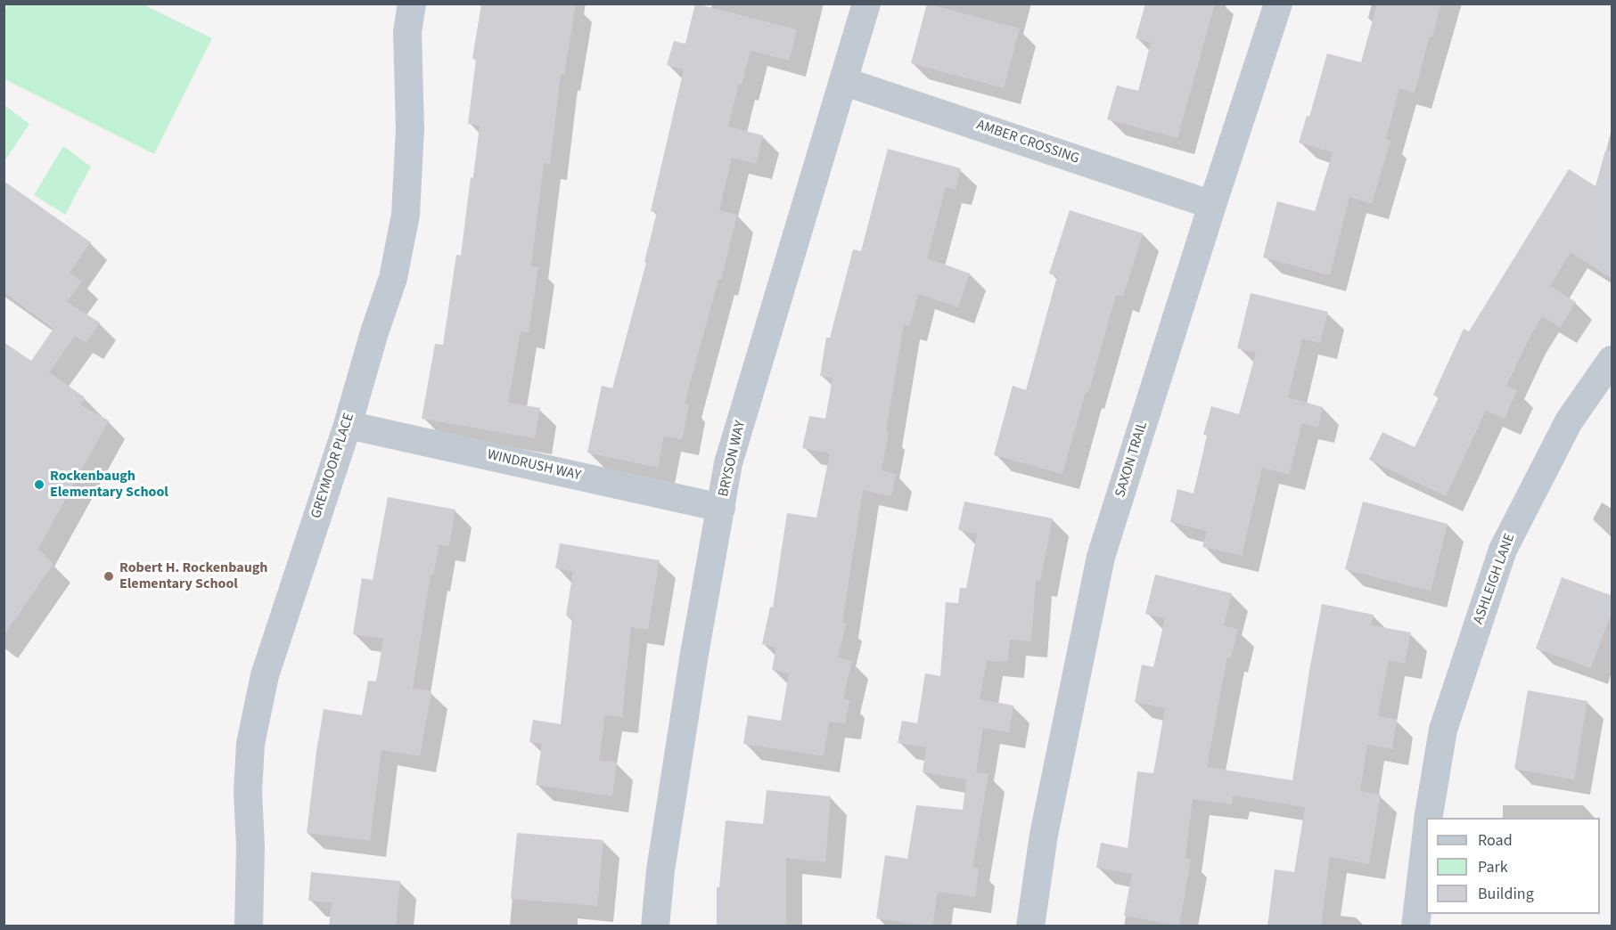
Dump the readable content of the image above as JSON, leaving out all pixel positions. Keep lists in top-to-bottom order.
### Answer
{
  "streets": {
    "street": [
      "AMBER CROSSING",
      "BRYSON WAY",
      "SAXON TRAIL",
      "GREYMOOR PLACE",
      "WINDRUSH WAY",
      "ASHLEIGH LANE"
    ]
  },
  "crossings": [
    ["AMBER CROSSING", "BRYSON WAY"],
    ["AMBER CROSSING", "SAXON TRAIL"],
    ["BRYSON WAY", "WINDRUSH WAY"],
    ["GREYMOOR PLACE", "WINDRUSH WAY"]
  ],
  "places": ["Rockenbaugh Elementary School", "Robert H. Rockenbaugh Elementary School"],
  "legend": ["Road", "Park", "Building"]
}
